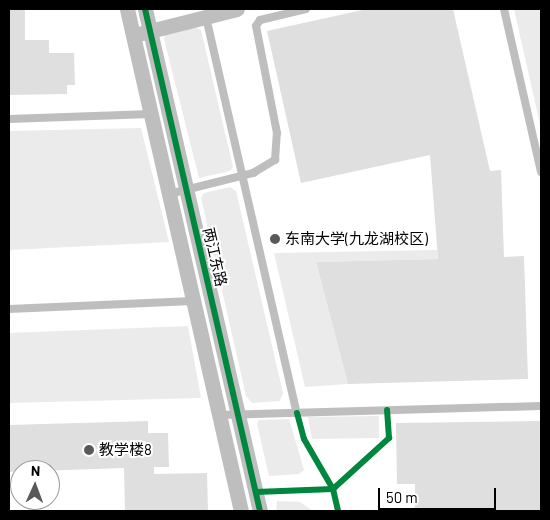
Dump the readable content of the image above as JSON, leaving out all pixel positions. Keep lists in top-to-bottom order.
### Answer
{
  "streets": {
    "street": ["两江东路"]
  },
  "places": ["东南大学(九龙湖校区)", "教学楼8"],
  "scale_bar": "50 m",
  "north": "top"
}
